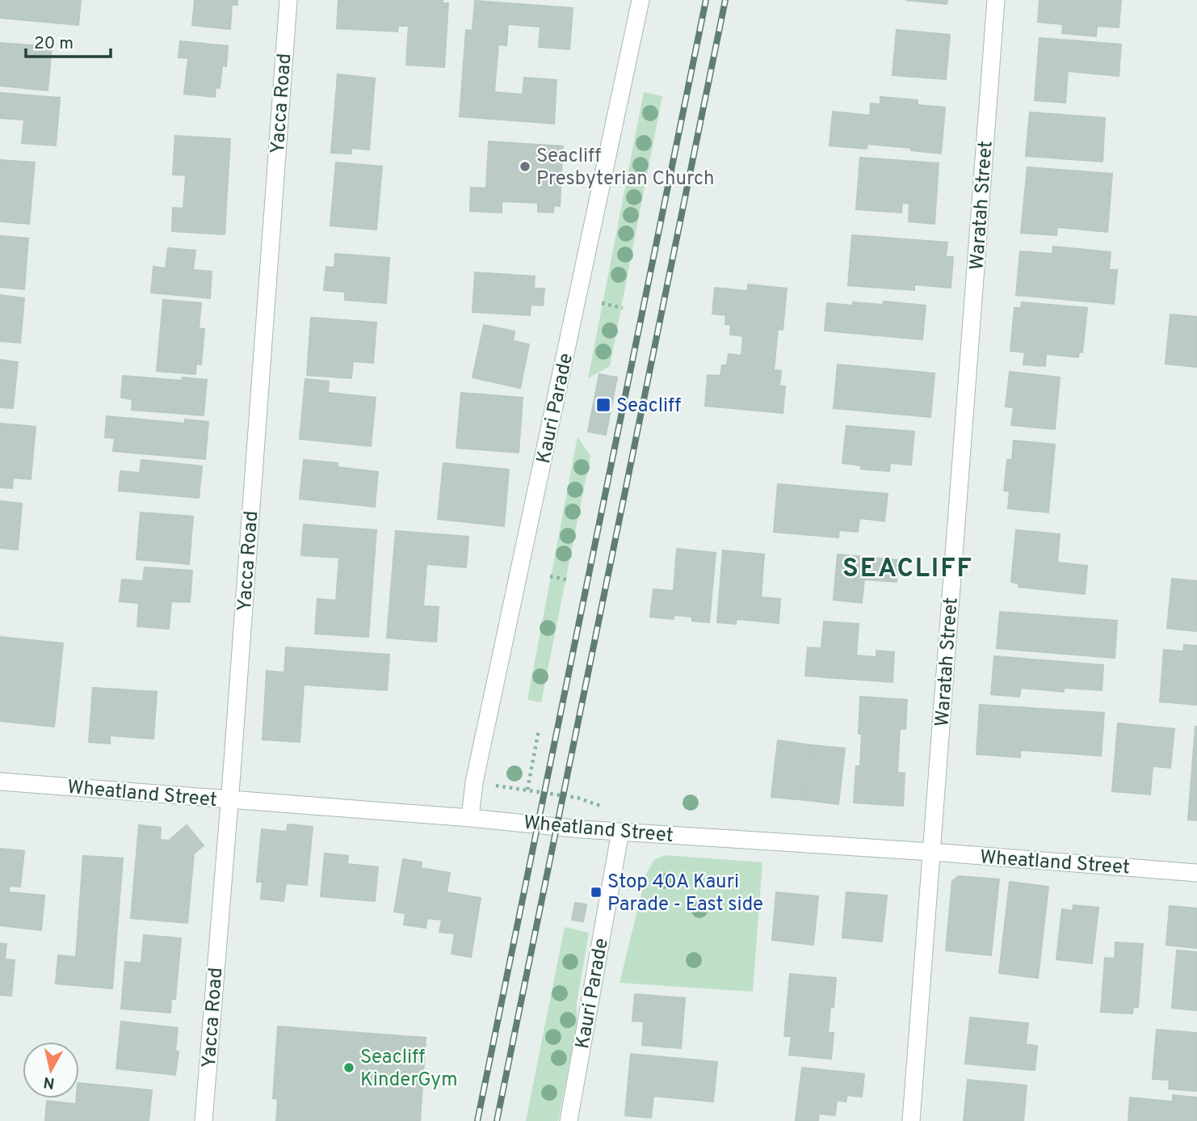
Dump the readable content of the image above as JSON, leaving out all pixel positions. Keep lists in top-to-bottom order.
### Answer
{
  "streets": {
    "street": [
      "Yacca Road",
      "Waratah Street",
      "Kauri Parade",
      "Wheatland Street"
    ]
  },
  "crossings": [
    ["Yacca Road", "Wheatland Street"],
    ["Waratah Street", "Wheatland Street"],
    ["Kauri Parade", "Wheatland Street"]
  ],
  "districts": ["SEACLIFF"],
  "places": {
    "other": ["Seacliff Presbyterian Church", "Seacliff KinderGym"],
    "transit": ["Seacliff", "Stop 40A Kauri Parade - East side"]
  },
  "scale_bar": "20 m",
  "north": "bottom"
}
